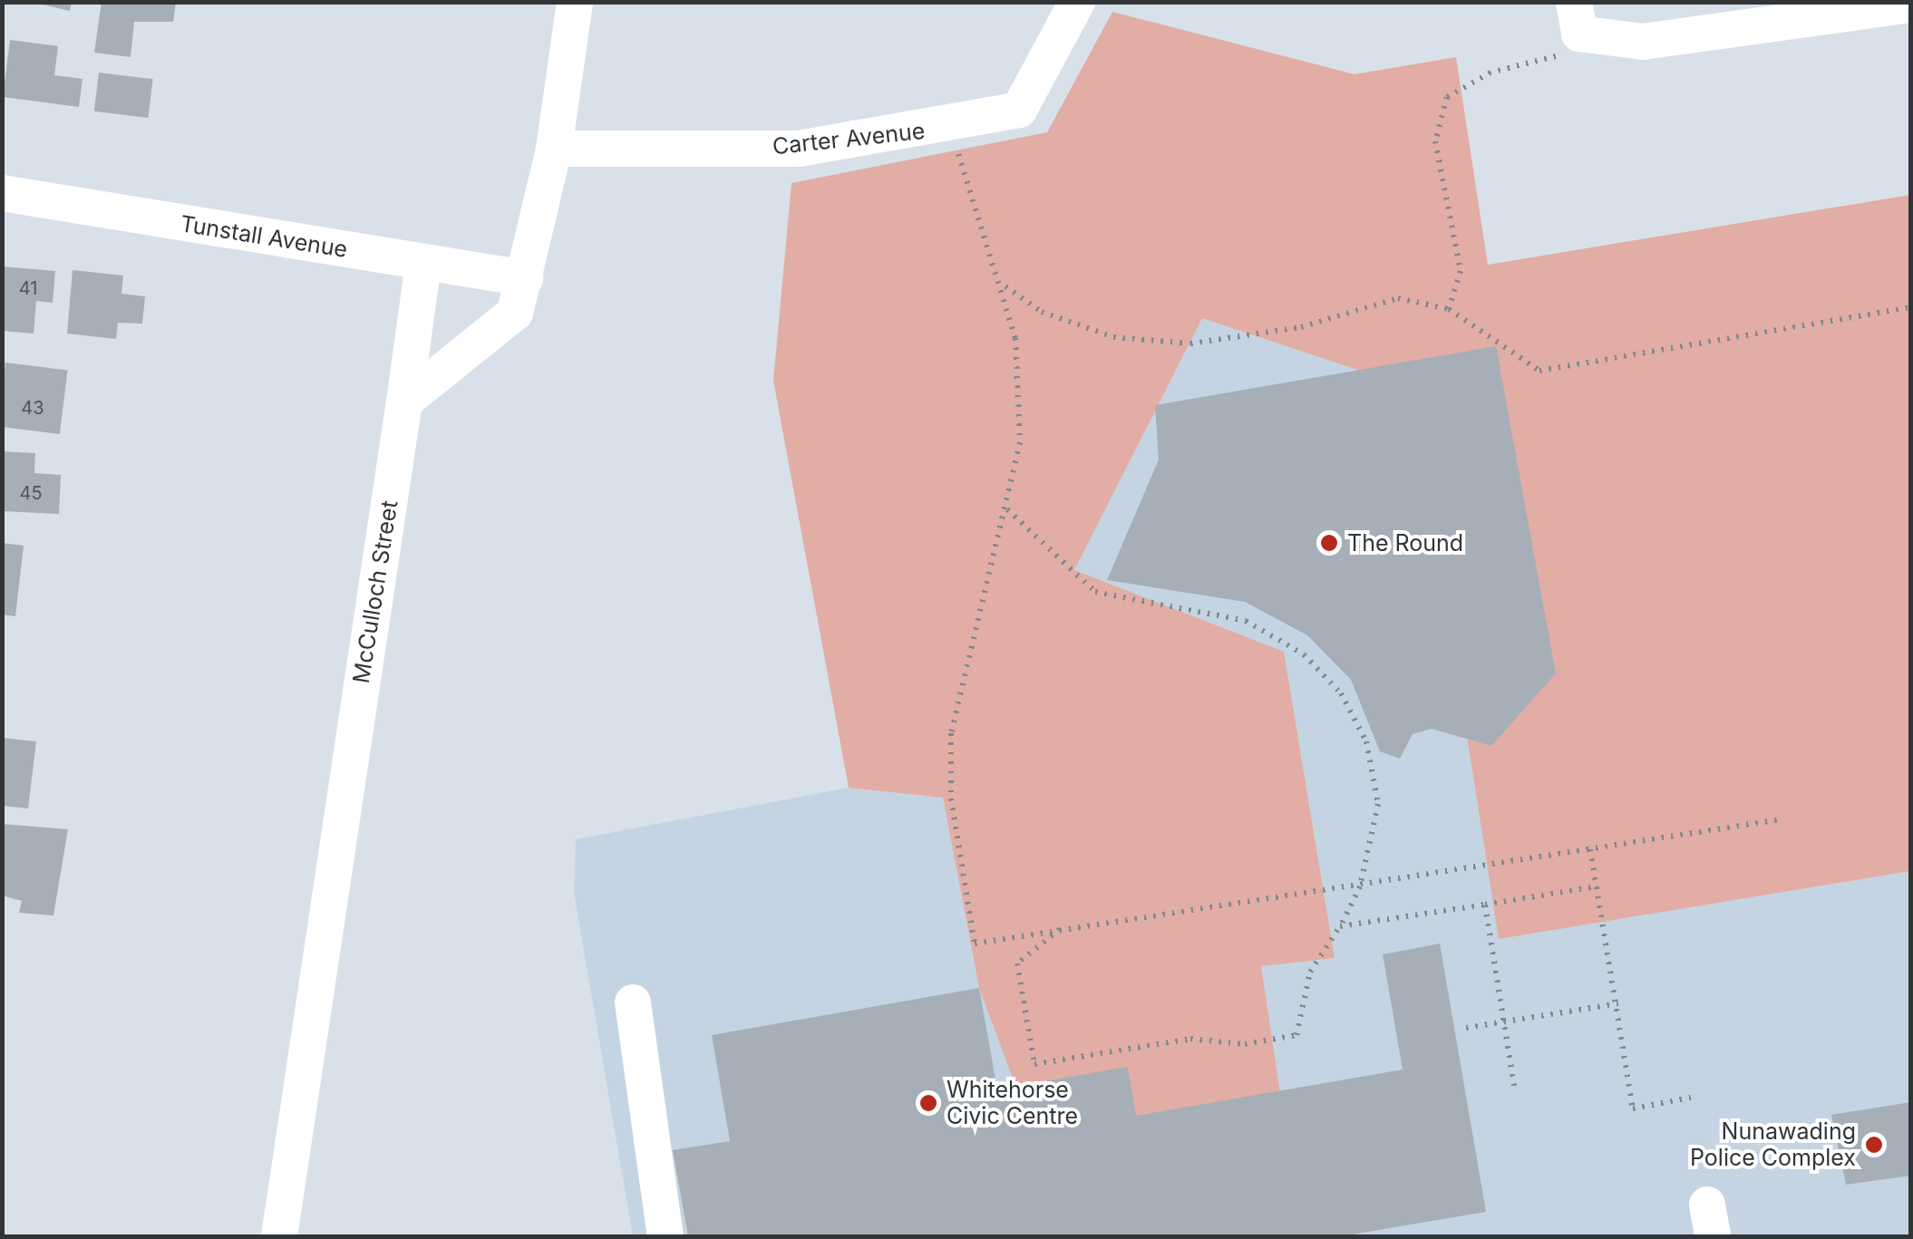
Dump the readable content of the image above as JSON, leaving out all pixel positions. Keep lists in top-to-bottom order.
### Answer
{
  "streets": {
    "street": ["Carter Avenue", "Tunstall Avenue", "McCulloch Street"]
  },
  "crossings": [
    ["Tunstall Avenue", "McCulloch Street"]
  ],
  "places": ["The Round", "Whitehorse Civic Centre", "Nunawading Police Complex"],
  "house_numbers": ["41", "43", "45"]
}
